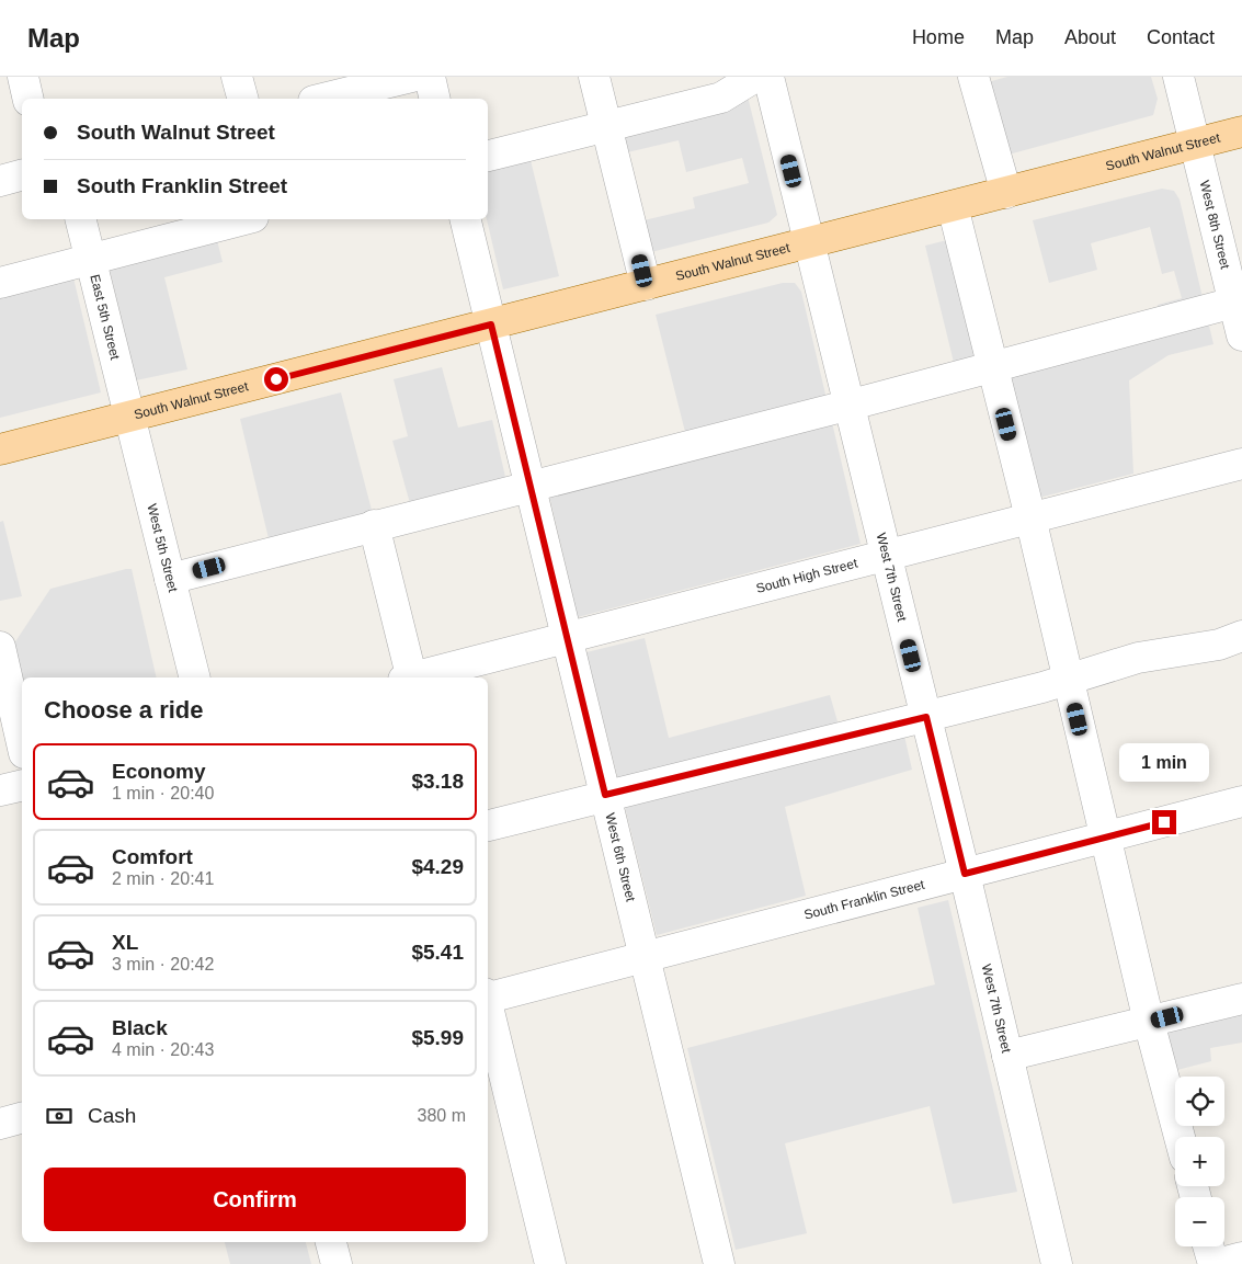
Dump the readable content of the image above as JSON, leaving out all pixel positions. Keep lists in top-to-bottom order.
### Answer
{
  "streets": {
    "main road": ["South Walnut Street"],
    "street": [
      "West 8th Street",
      "East 5th Street",
      "West 5th Street",
      "South High Street",
      "West 7th Street",
      "West 6th Street",
      "South Franklin Street"
    ]
  },
  "crossings": [
    ["South Walnut Street", "West 8th Street"],
    ["South Walnut Street", "East 5th Street"],
    ["South Walnut Street", "West 5th Street"],
    ["South Walnut Street", "West 7th Street"],
    ["South Walnut Street", "West 6th Street"],
    ["East 5th Street", "West 5th Street"],
    ["South High Street", "West 7th Street"],
    ["South High Street", "West 6th Street"],
    ["West 7th Street", "South Franklin Street"],
    ["West 6th Street", "South Franklin Street"]
  ],
  "page": {
    "header": "Map",
    "nav": [
      "Home",
      "Map",
      "About",
      "Contact"
    ],
    "banner": ["South Walnut Street", "South Franklin Street"],
    "heading": "Choose a ride",
    "bubble": "1 min",
    "list": [
      {
        "name": "Economy",
        "note": "1 min · 20:40",
        "value": "$3.18"
      },
      {
        "name": "Comfort",
        "note": "2 min · 20:41",
        "value": "$4.29"
      },
      {
        "name": "XL",
        "note": "3 min · 20:42",
        "value": "$5.41"
      },
      {
        "name": "Black",
        "note": "4 min · 20:43",
        "value": "$5.99"
      }
    ],
    "map_buttons": ["+", "−"],
    "pay": ["Cash", "380 m"],
    "buttons": "Confirm"
  }
}
